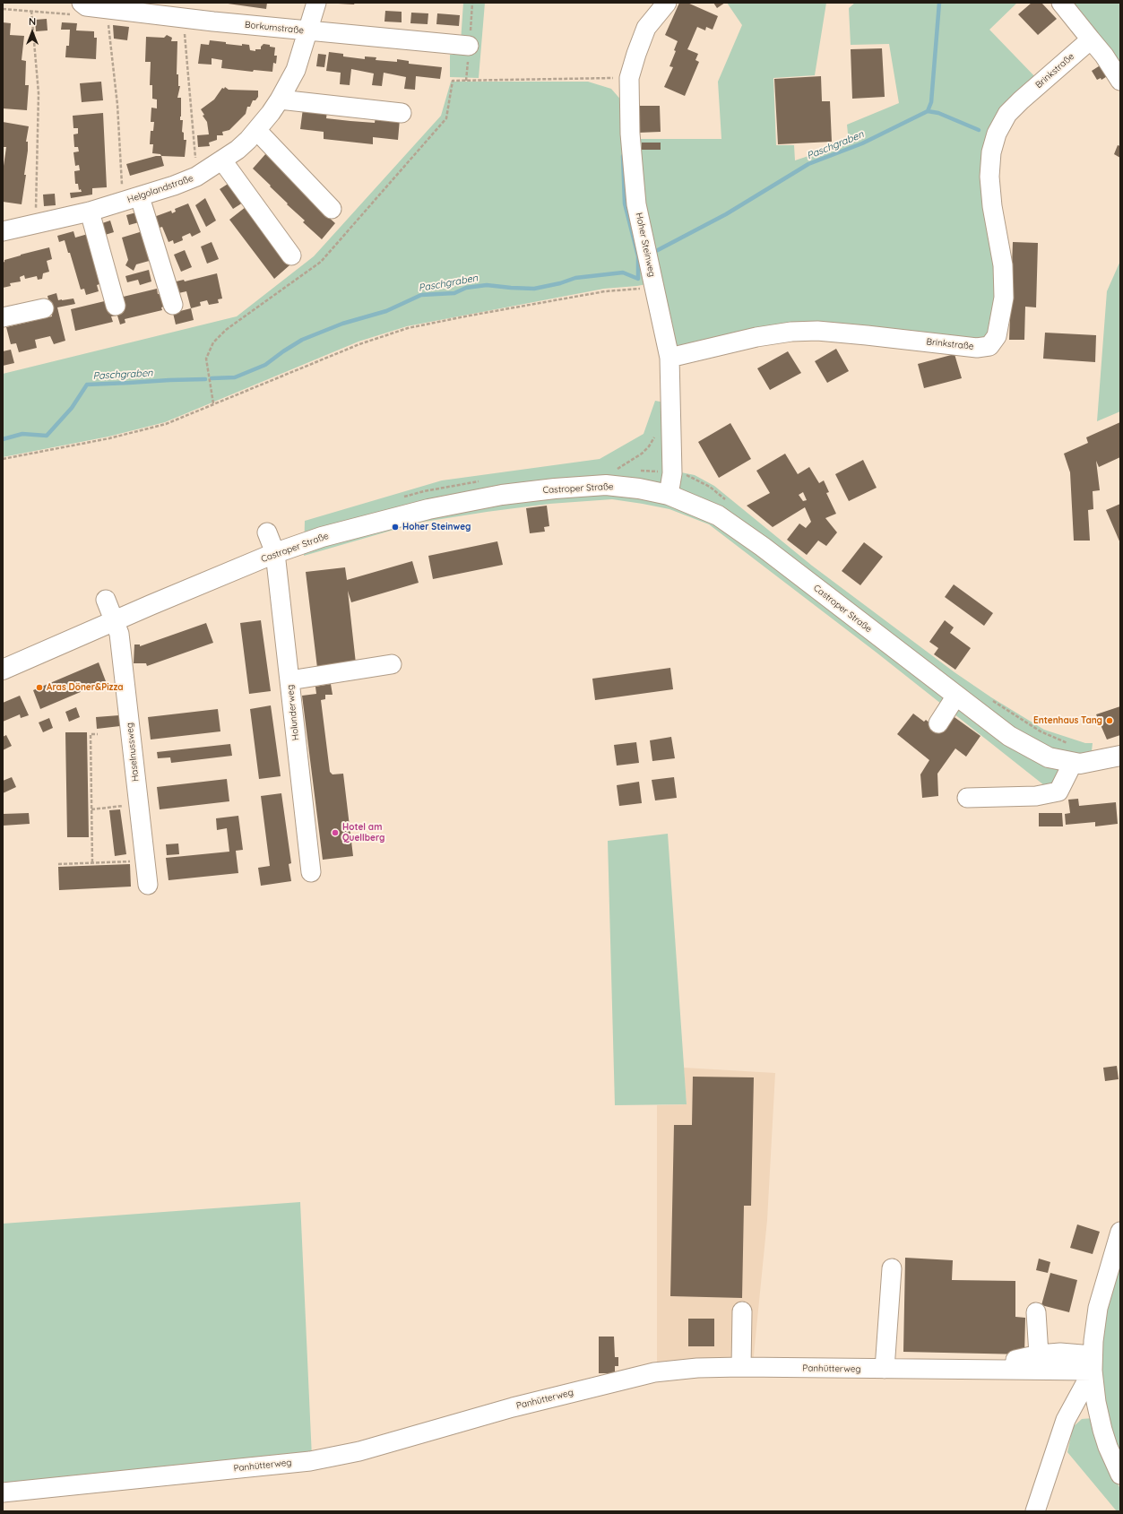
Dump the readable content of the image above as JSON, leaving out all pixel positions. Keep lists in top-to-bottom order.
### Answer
{
  "streets": {
    "main road": ["Castroper Straße"],
    "street": [
      "Borkumstraße",
      "Brinkstraße",
      "Helgolandstraße",
      "Hoher Steinweg",
      "Holunderweg",
      "Haselnussweg",
      "Panhütterweg"
    ]
  },
  "crossings": [
    ["Borkumstraße", "Helgolandstraße"],
    ["Brinkstraße", "Hoher Steinweg"],
    ["Hoher Steinweg", "Castroper Straße"],
    ["Castroper Straße", "Holunderweg"],
    ["Castroper Straße", "Haselnussweg"]
  ],
  "water": ["Paschgraben"],
  "places": [
    "Hoher Steinweg",
    "Aras Döner&Pizza",
    "Entenhaus Tang",
    "Hotel am Quellberg"
  ],
  "north": "top"
}
